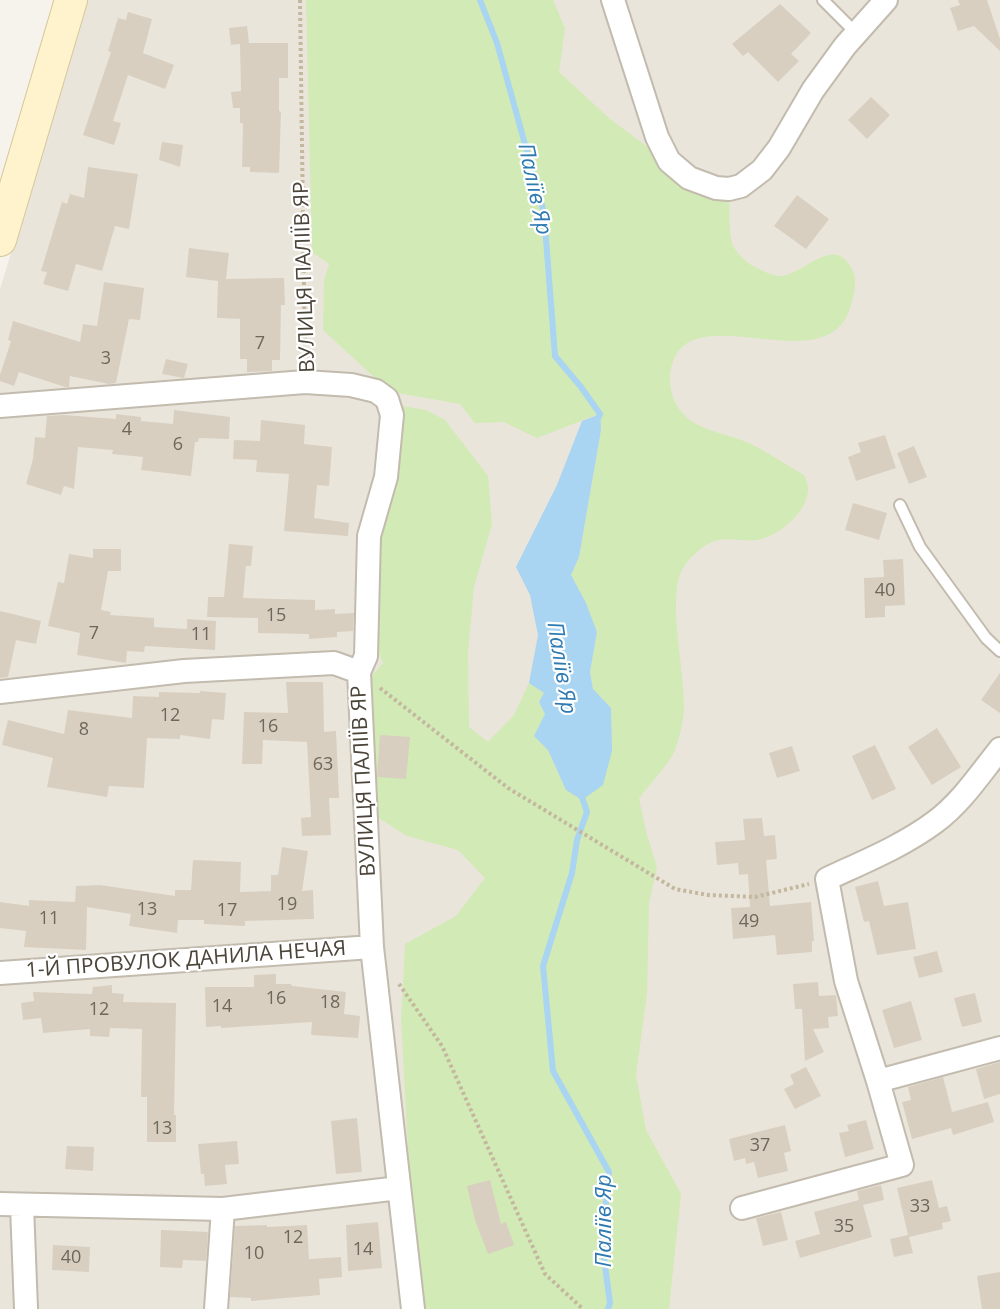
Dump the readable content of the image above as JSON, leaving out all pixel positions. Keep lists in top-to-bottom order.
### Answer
{
  "streets": {
    "street": ["ВУЛИЦЯ ПАЛІЇВ ЯР", "1-Й ПРОВУЛОК ДАНИЛА НЕЧАЯ"]
  },
  "crossings": [
    ["ВУЛИЦЯ ПАЛІЇВ ЯР", "1-Й ПРОВУЛОК ДАНИЛА НЕЧАЯ"]
  ],
  "water": ["Паліїв Яр"],
  "house_numbers": [
    "7",
    "3",
    "4",
    "6",
    "40",
    "15",
    "7",
    "11",
    "12",
    "16",
    "8",
    "63",
    "19",
    "13",
    "17",
    "11",
    "49",
    "16",
    "18",
    "14",
    "12",
    "13",
    "37",
    "33",
    "35",
    "12",
    "14",
    "10",
    "40"
  ]
}
